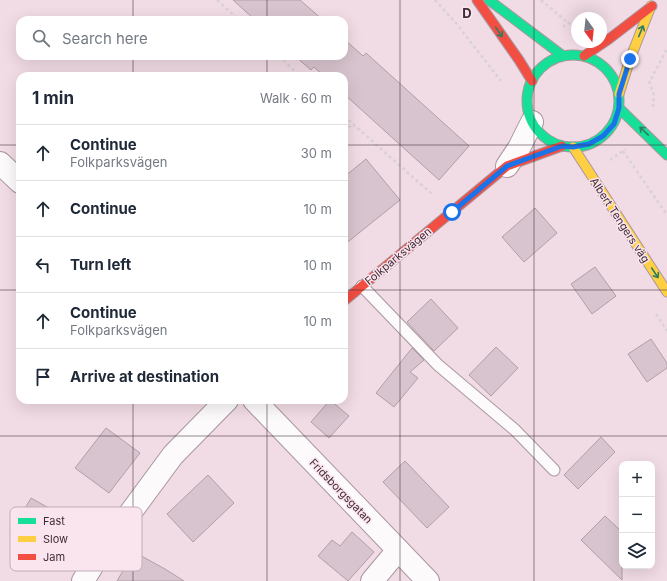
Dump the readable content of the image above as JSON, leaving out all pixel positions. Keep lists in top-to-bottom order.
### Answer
{
  "streets": {
    "main road": ["Albert Tengers väg", "Folkparksvägen"],
    "street": ["Fridsborgsgatan"]
  },
  "crossings": [
    ["Albert Tengers väg", "Folkparksvägen"]
  ],
  "one_way": ["Albert Tengers väg"],
  "legend": ["Fast", "Slow", "Jam"],
  "north": "bottom",
  "page": {
    "search": "Search here",
    "heading": ["1 min", "Walk · 60 m"],
    "list": [
      ["Continue", "Folkparksvägen", "30 m"],
      ["Continue", "10 m"],
      ["Turn left", "10 m"],
      ["Continue", "Folkparksvägen", "10 m"],
      "Arrive at destination"
    ],
    "map_buttons": ["+", "−"]
  },
  "grid": {
    "columns": ["D"]
  }
}
